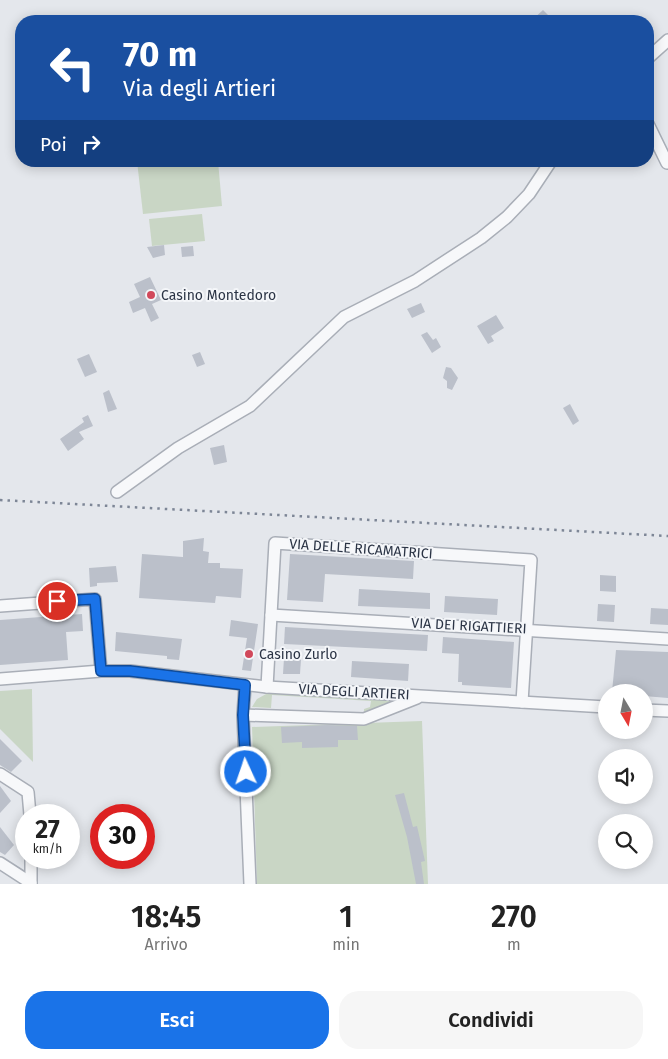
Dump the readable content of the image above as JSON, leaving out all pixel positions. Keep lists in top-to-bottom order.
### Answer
{
  "streets": {
    "street": ["VIA DELLE RICAMATRICI", "VIA DEI RIGATTIERI", "VIA DEGLI ARTIERI"]
  },
  "crossings": [
    ["VIA DELLE RICAMATRICI", "VIA DEI RIGATTIERI"],
    ["VIA DELLE RICAMATRICI", "VIA DEGLI ARTIERI"]
  ],
  "places": ["Casino Montedoro", "Casino Zurlo"],
  "north": "bottom",
  "page": {
    "turn": ["70 m", "Via degli Artieri"],
    "then": "Poi",
    "speed": "27 km/h",
    "limit": "30",
    "eta": [
      "18:45",
      "Arrivo",
      "1",
      "min",
      "270",
      "m"
    ],
    "buttons": ["Esci", "Condividi"]
  }
}
